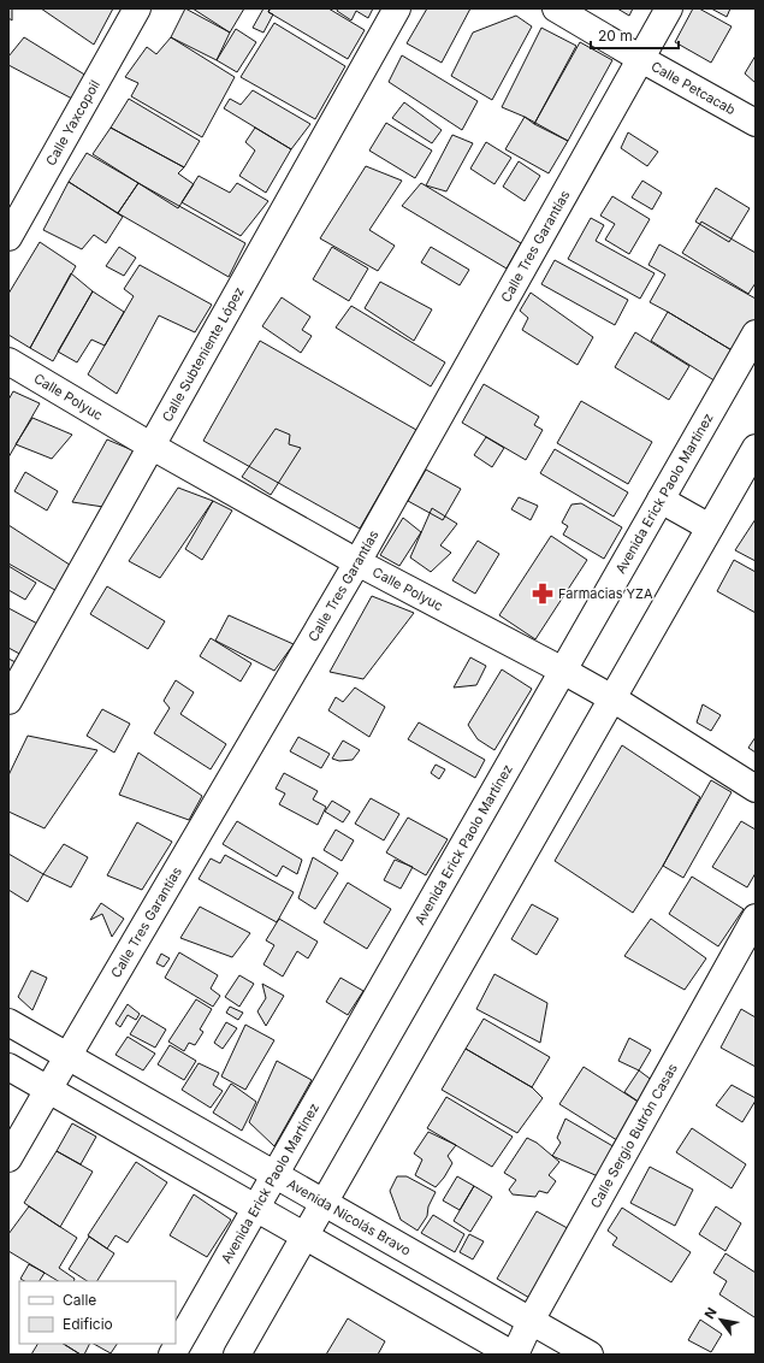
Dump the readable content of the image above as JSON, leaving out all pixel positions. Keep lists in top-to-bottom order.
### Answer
{
  "streets": {
    "street": [
      "Calle Petcacab",
      "Calle Yaxcopoil",
      "Calle Tres Garantías",
      "Calle Subteniente López",
      "Calle Polyuc",
      "Avenida Erick Paolo Martínez",
      "Calle Sergio Butrón Casas",
      "Avenida Nicolás Bravo"
    ]
  },
  "crossings": [
    ["Calle Petcacab", "Calle Tres Garantías"],
    ["Calle Tres Garantías", "Calle Polyuc"],
    ["Calle Tres Garantías", "Avenida Nicolás Bravo"],
    ["Calle Subteniente López", "Calle Polyuc"],
    ["Calle Polyuc", "Avenida Erick Paolo Martínez"],
    ["Avenida Erick Paolo Martínez", "Avenida Nicolás Bravo"],
    ["Calle Sergio Butrón Casas", "Avenida Nicolás Bravo"]
  ],
  "places": {
    "pharmacy": ["Farmacias YZA"]
  },
  "legend": ["Calle", "Edificio"],
  "scale_bar": "20 m",
  "north": "top left"
}
